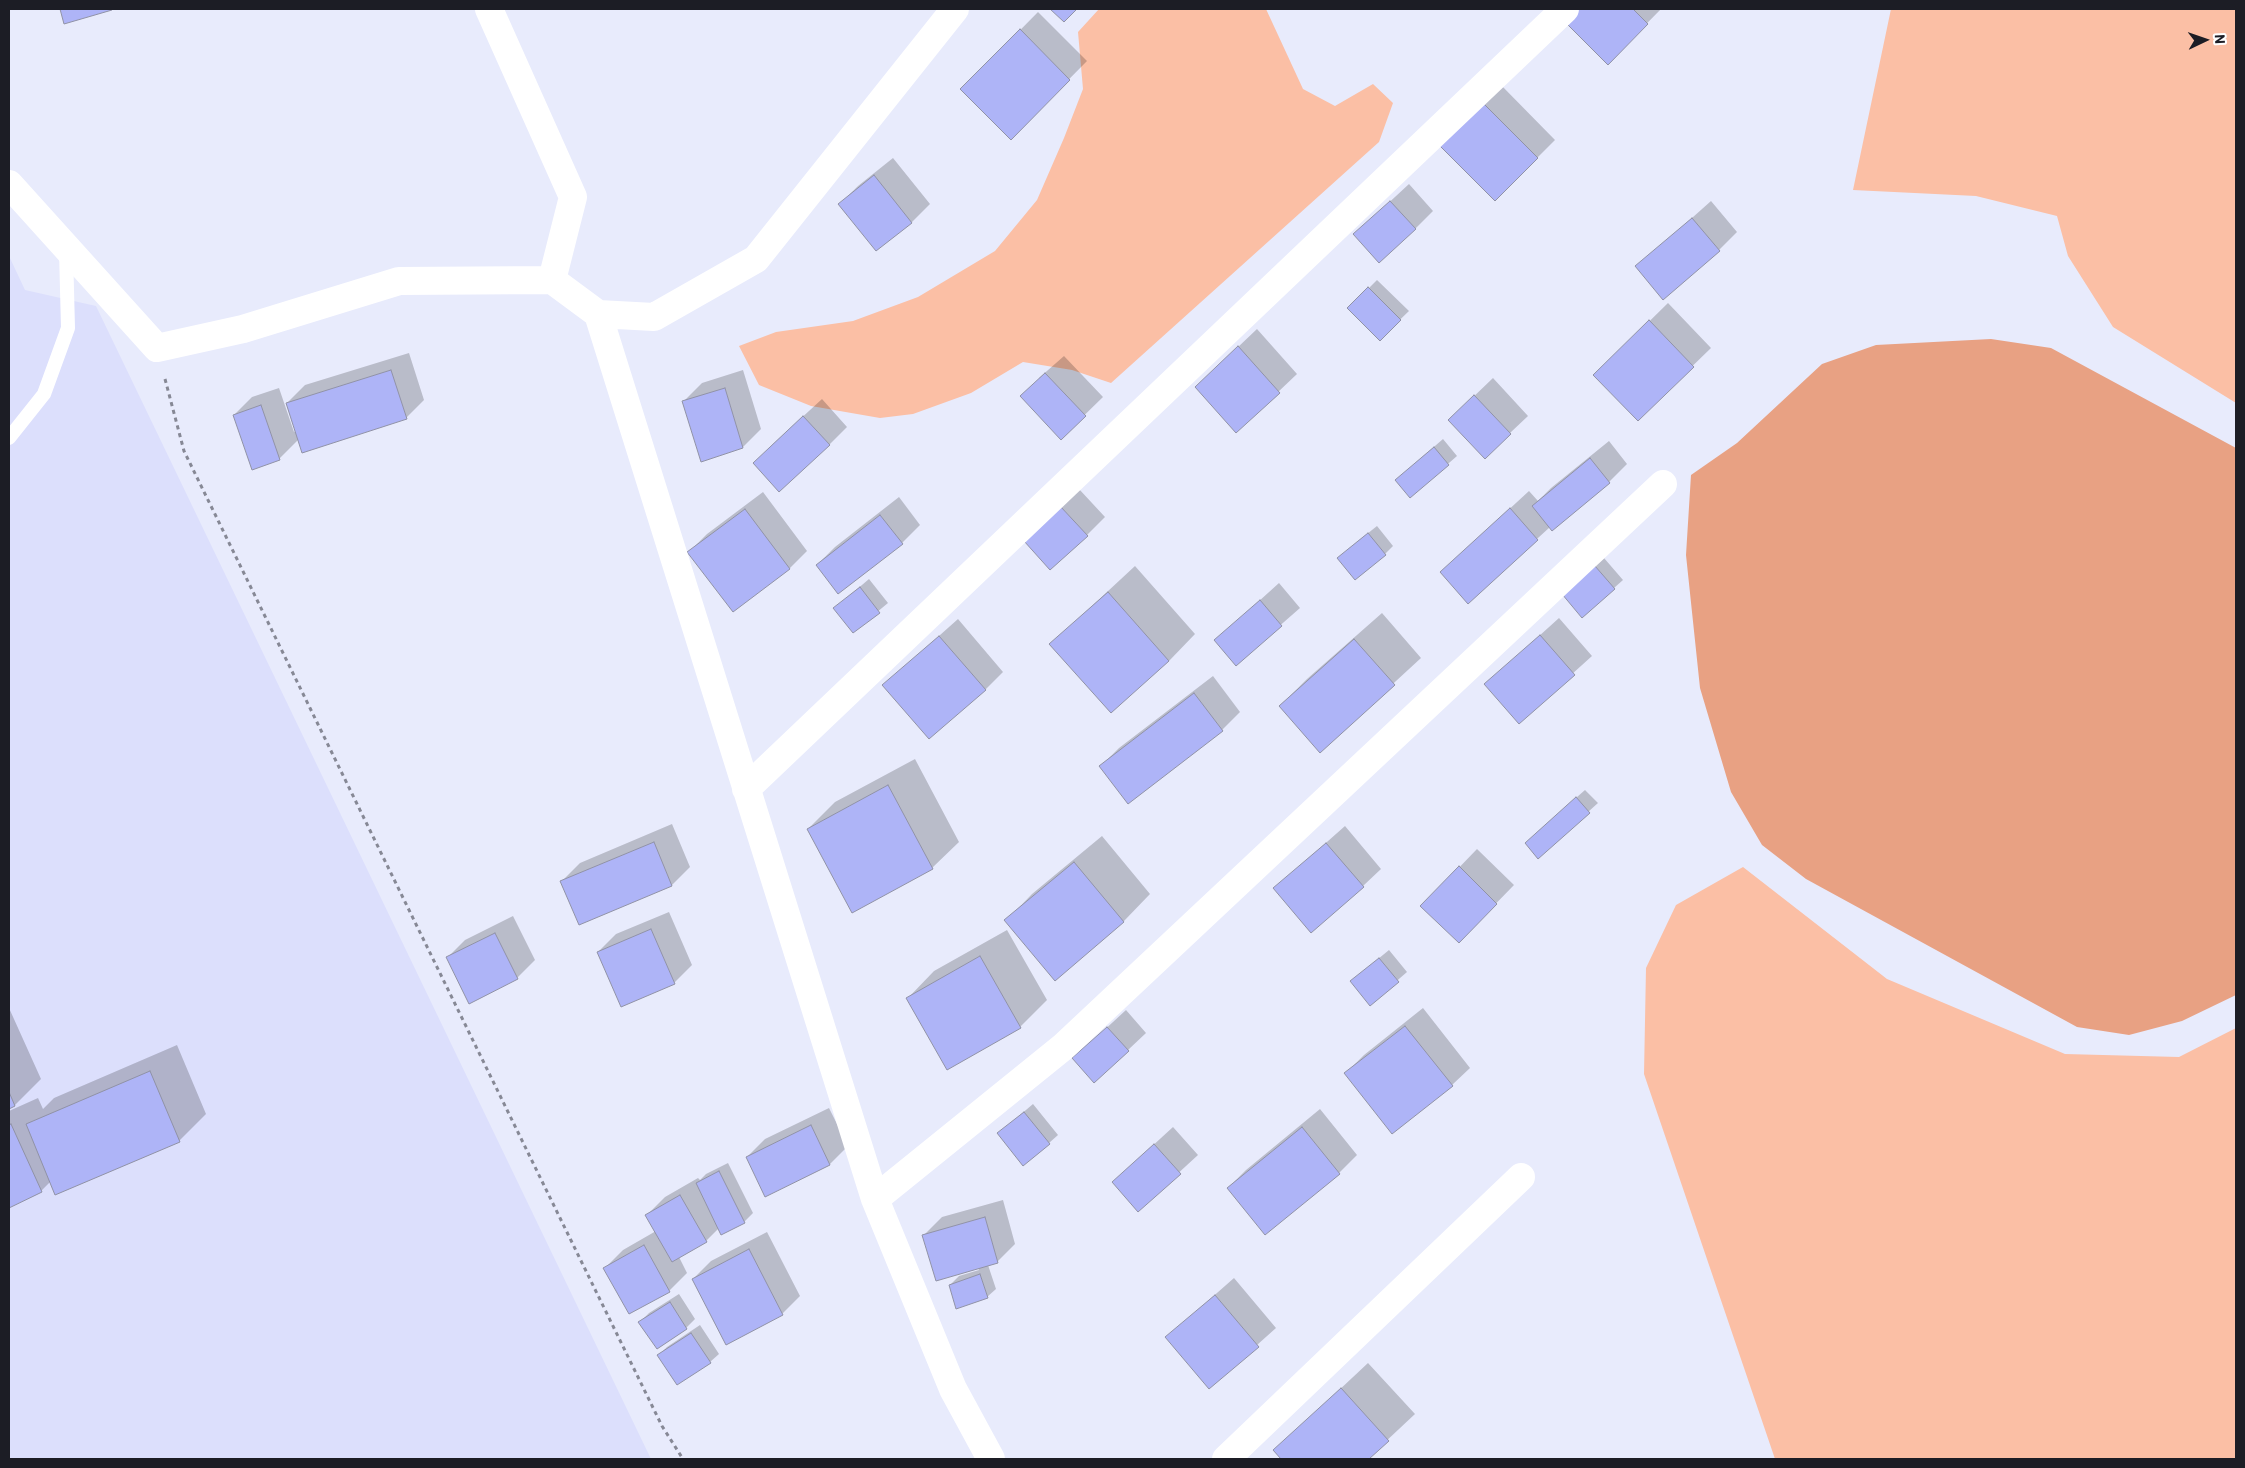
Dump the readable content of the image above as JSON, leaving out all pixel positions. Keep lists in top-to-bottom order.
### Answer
{
  "north": "right"
}
